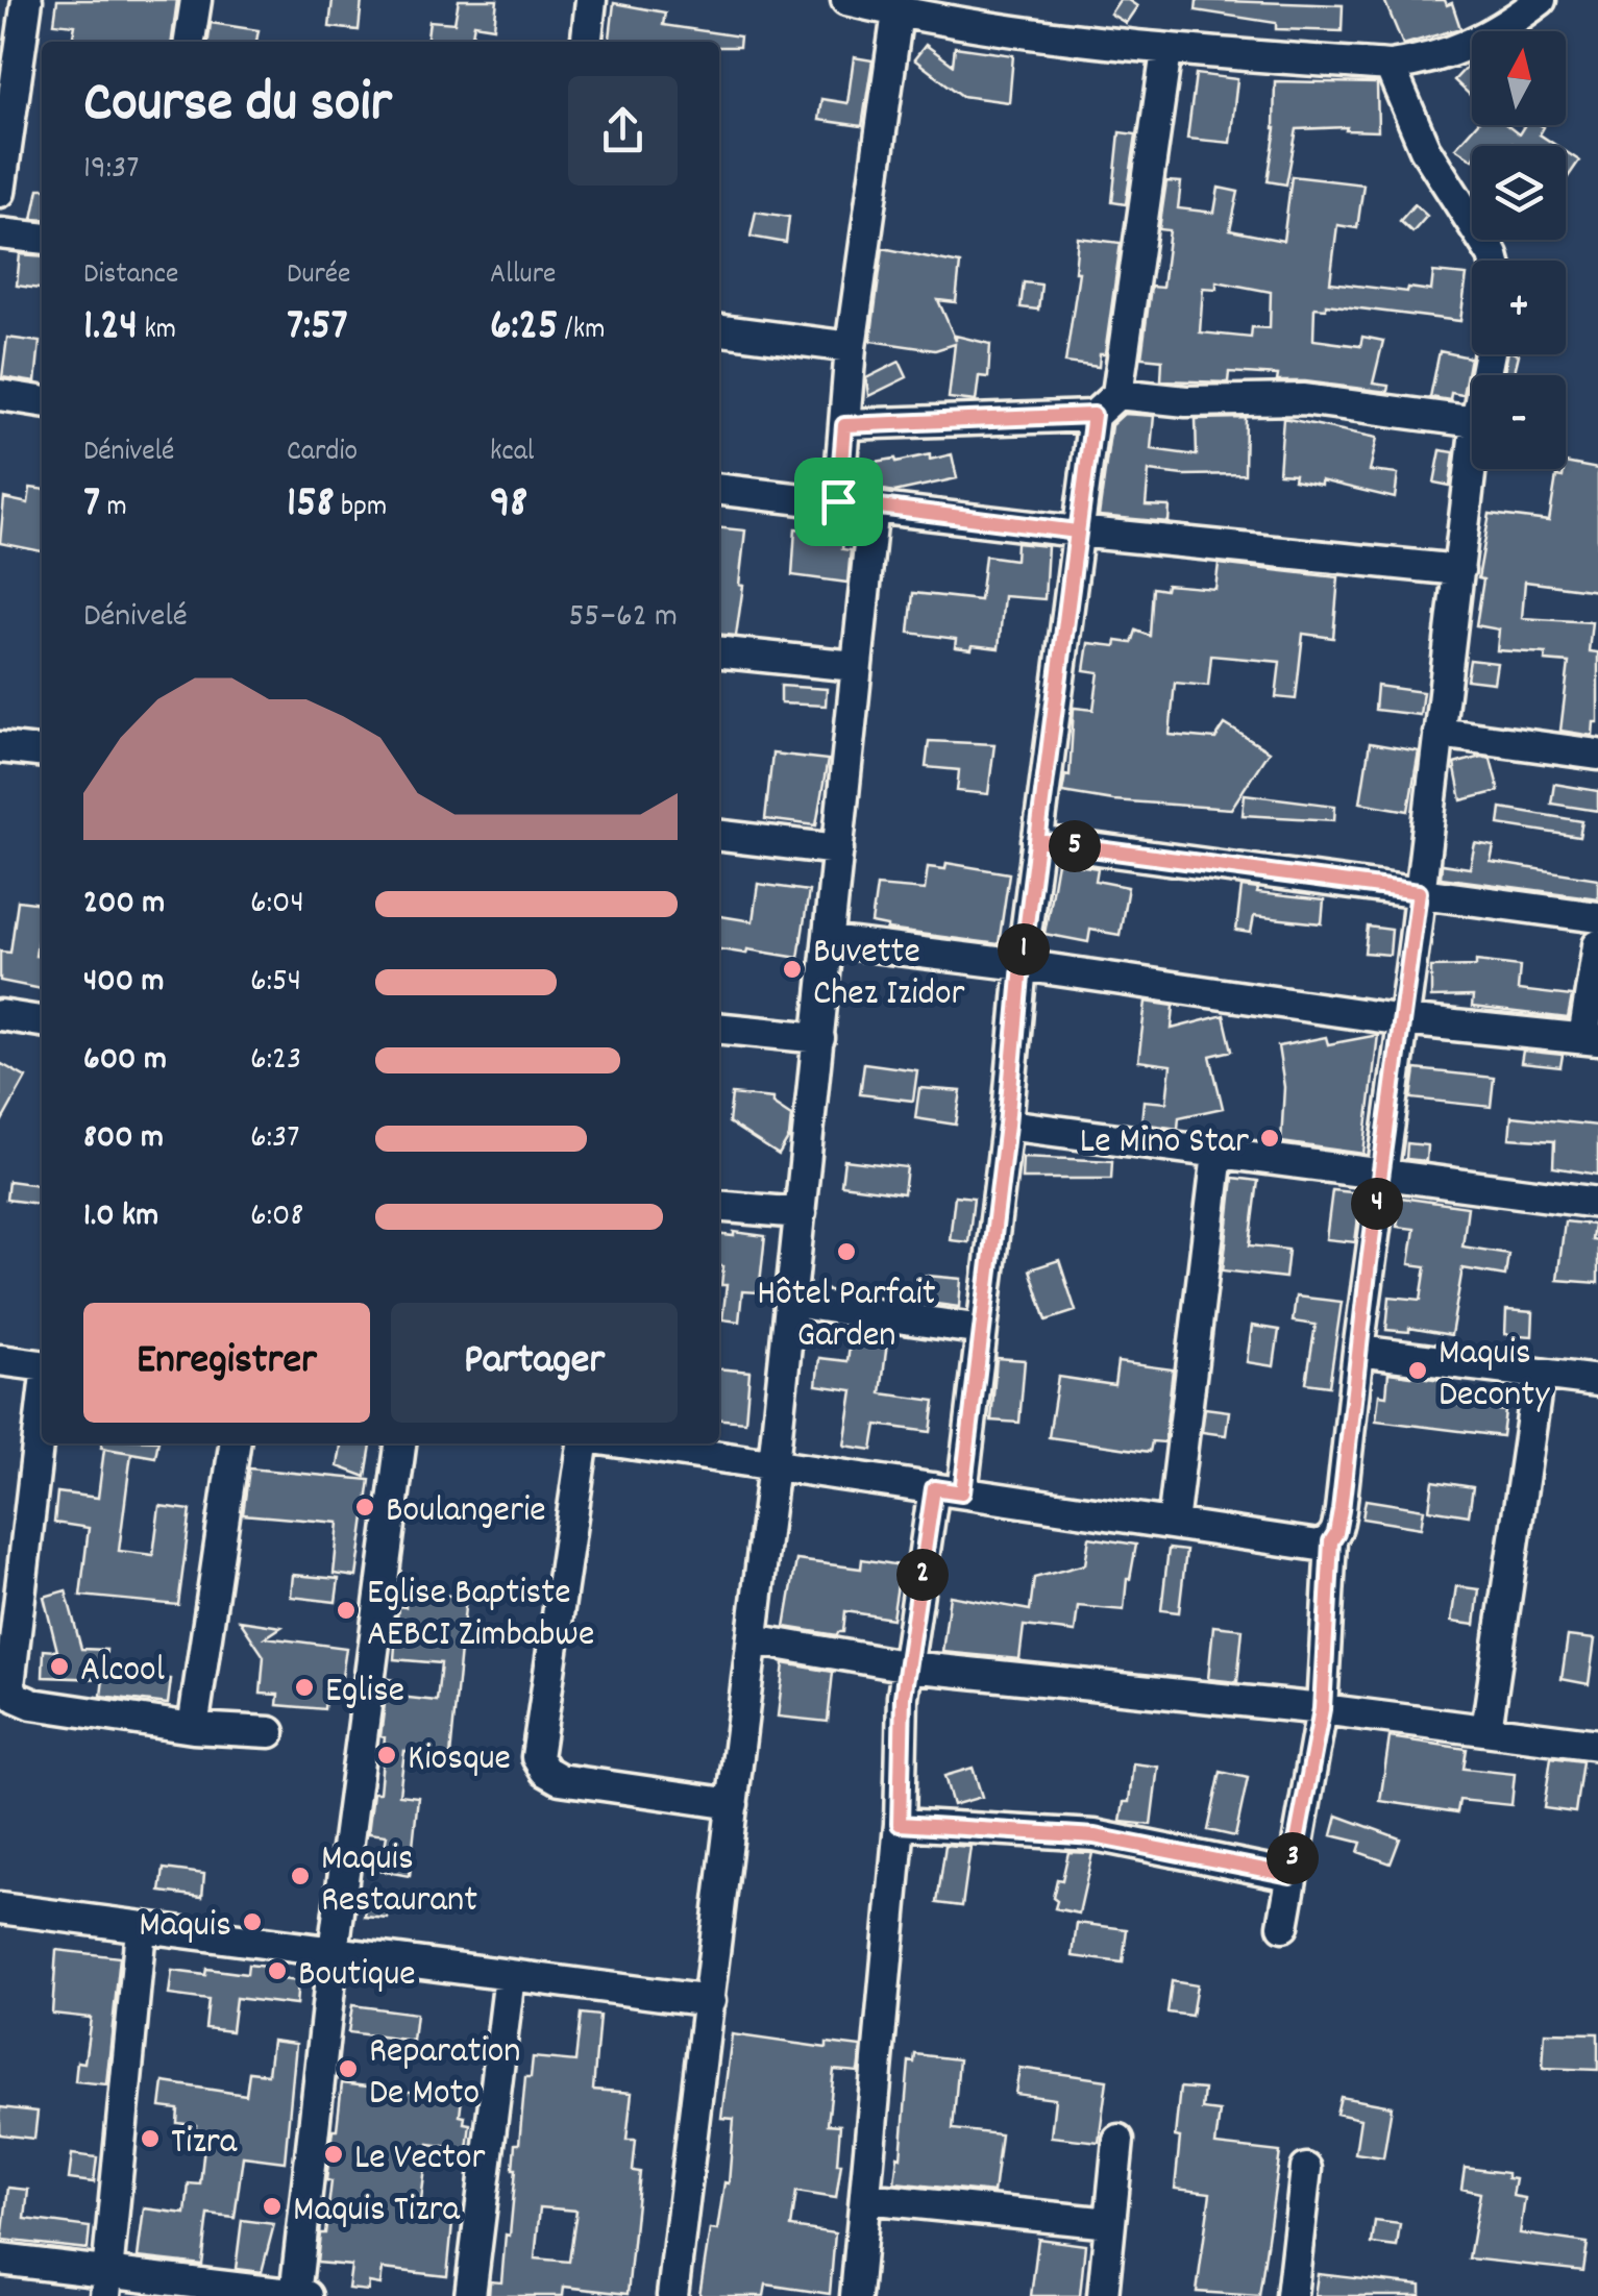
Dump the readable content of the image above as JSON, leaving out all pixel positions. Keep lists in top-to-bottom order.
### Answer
{
  "places": [
    "Buvette Chez Izidor",
    "Le Mino Star",
    "Hôtel Parfait Garden",
    "Maquis Deconty",
    "Boulangerie",
    "Eglise Baptiste AEBCI Zimbabwe",
    "Alcool",
    "Eglise",
    "Kiosque",
    "Maquis Restaurant",
    "Maquis",
    "Boutique",
    "Reparation De Moto",
    "Tizra",
    "Le Vector",
    "Maquis Tizra"
  ],
  "north": "top",
  "page": {
    "map_buttons": ["+", "−"],
    "heading": ["Course du soir", "19:37"],
    "stats": [
      ["Distance", "1.24 km"],
      ["Durée", "7:57"],
      ["Allure", "6:25 /km"],
      ["Dénivelé", "7 m"],
      ["Cardio", "158 bpm"],
      ["kcal", "98"]
    ],
    "chart": ["Dénivelé", "55–62 m"],
    "pins": [
      "5",
      "1",
      "4",
      "2",
      "3"
    ],
    "list": [
      {
        "name": "200 m",
        "note": "6:04"
      },
      {
        "name": "400 m",
        "note": "6:54"
      },
      {
        "name": "600 m",
        "note": "6:23"
      },
      {
        "name": "800 m",
        "note": "6:37"
      },
      {
        "name": "1.0 km",
        "note": "6:08"
      }
    ],
    "buttons": ["Enregistrer", "Partager"]
  }
}
